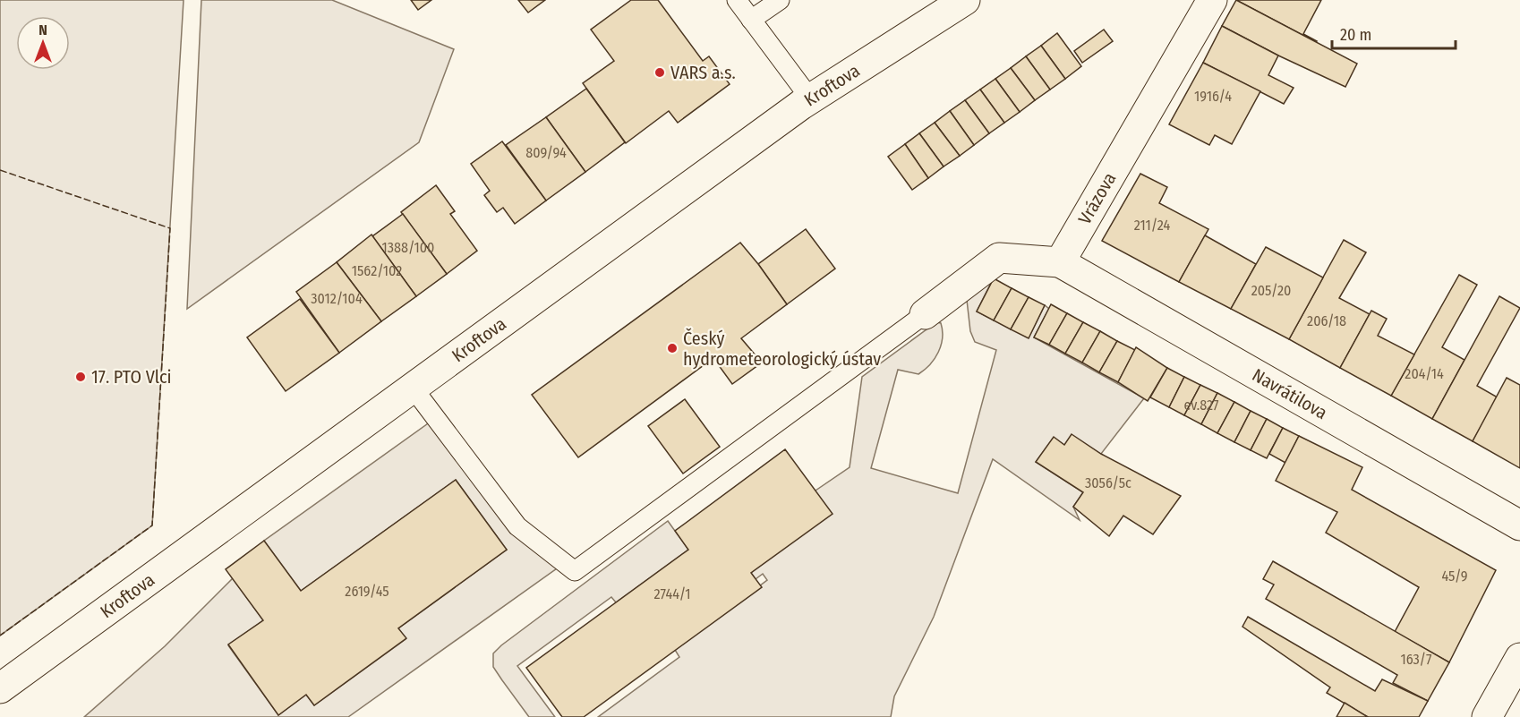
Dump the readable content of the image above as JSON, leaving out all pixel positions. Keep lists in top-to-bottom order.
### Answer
{
  "streets": {
    "street": ["Kroftova", "Vrázova", "Navrátilova"]
  },
  "crossings": [
    ["Vrázova", "Navrátilova"]
  ],
  "places": ["VARS a.s.", "Český hydrometeorologický ústav", "17. PTO Vlci"],
  "house_numbers": [
    "1916/4",
    "809/94",
    "211/24",
    "1388/100",
    "1562/102",
    "205/20",
    "3012/104",
    "206/18",
    "204/14",
    "ev.827",
    "3056/5c",
    "45/9",
    "2619/45",
    "2744/1",
    "163/7"
  ],
  "scale_bar": "20 m",
  "north": "top"
}
